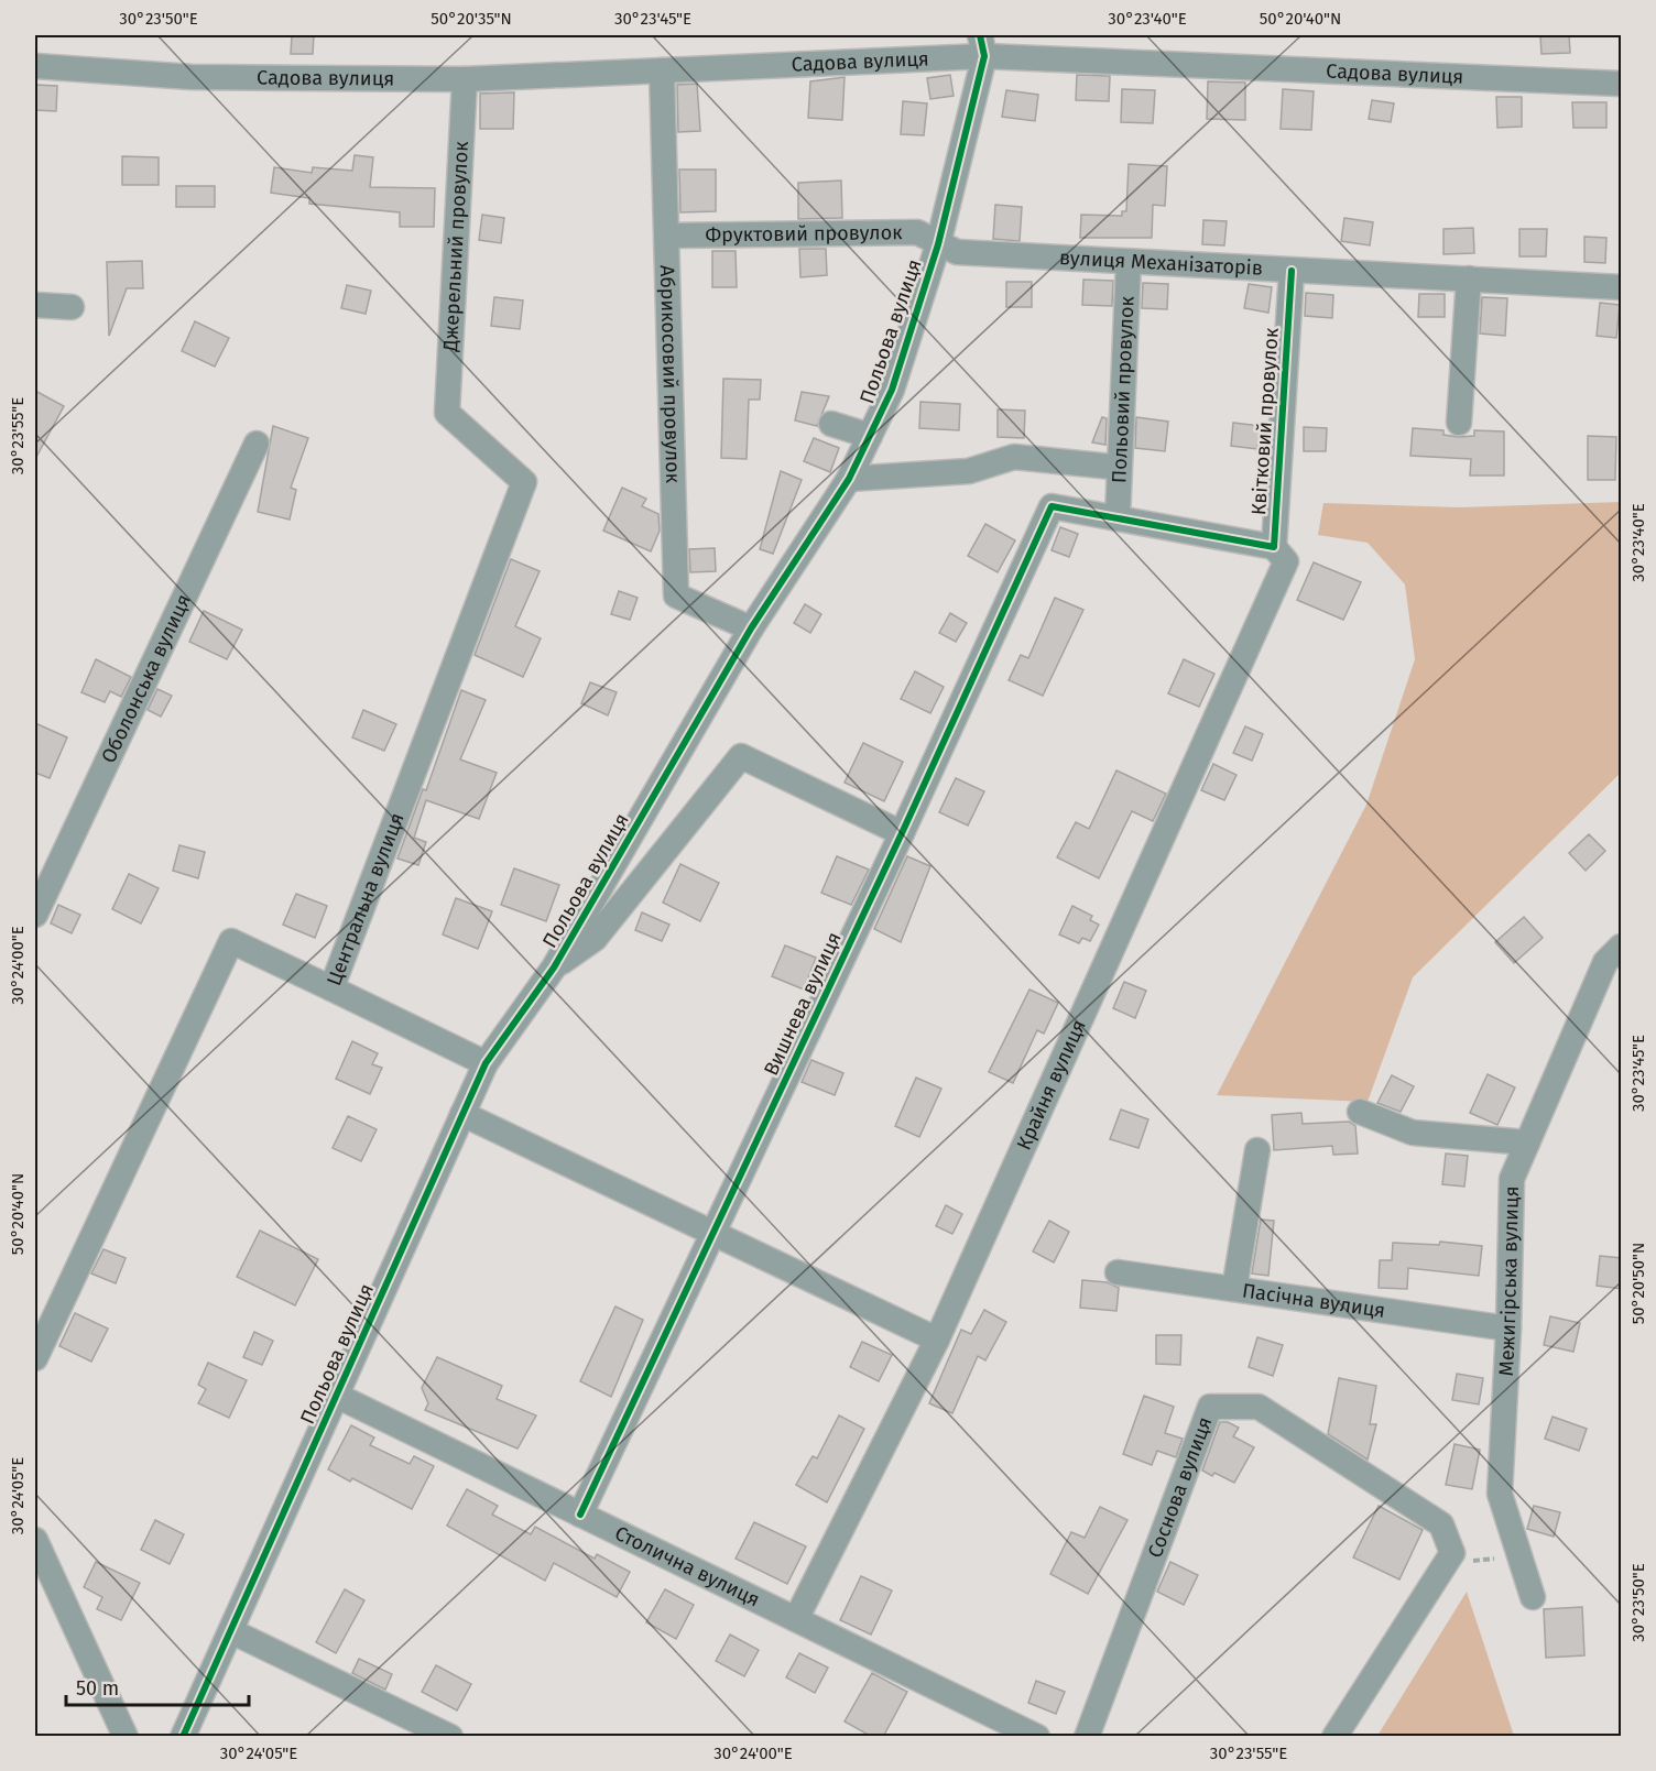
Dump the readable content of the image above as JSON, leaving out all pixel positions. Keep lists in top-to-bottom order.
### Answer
{
  "streets": {
    "street": [
      "Садова вулиця",
      "Фруктовий провулок",
      "Джерельний провулок",
      "вулиця Механізаторів",
      "Польова вулиця",
      "Абрикосовий провулок",
      "Польовий провулок",
      "Квітковий провулок",
      "Оболонська вулиця",
      "Центральна вулиця",
      "Вишнева вулиця",
      "Крайня вулиця",
      "Межигірська вулиця",
      "Пасічна вулиця",
      "Соснова вулиця",
      "Столична вулиця"
    ]
  },
  "crossings": [
    ["Садова вулиця", "Джерельний провулок"],
    ["Садова вулиця", "Польова вулиця"],
    ["Садова вулиця", "Абрикосовий провулок"],
    ["Фруктовий провулок", "вулиця Механізаторів"],
    ["Фруктовий провулок", "Польова вулиця"],
    ["Фруктовий провулок", "Абрикосовий провулок"],
    ["Джерельний провулок", "Центральна вулиця"],
    ["вулиця Механізаторів", "Польова вулиця"],
    ["вулиця Механізаторів", "Польовий провулок"],
    ["вулиця Механізаторів", "Квітковий провулок"],
    ["Польова вулиця", "Абрикосовий провулок"],
    ["Польова вулиця", "Вишнева вулиця"],
    ["Польова вулиця", "Столична вулиця"],
    ["Польовий провулок", "Квітковий провулок"],
    ["Квітковий провулок", "Вишнева вулиця"],
    ["Квітковий провулок", "Крайня вулиця"],
    ["Вишнева вулиця", "Столична вулиця"],
    ["Крайня вулиця", "Столична вулиця"],
    ["Межигірська вулиця", "Пасічна вулиця"]
  ],
  "scale_bar": "50 m",
  "coordinates": [
    "30°23'50\"E",
    "50°20'35\"N",
    "30°23'45\"E",
    "30°23'40\"E",
    "50°20'40\"N",
    "30°23'55\"E",
    "30°24'00\"E",
    "50°20'50\"N",
    "30°24'05\"E"
  ]
}
